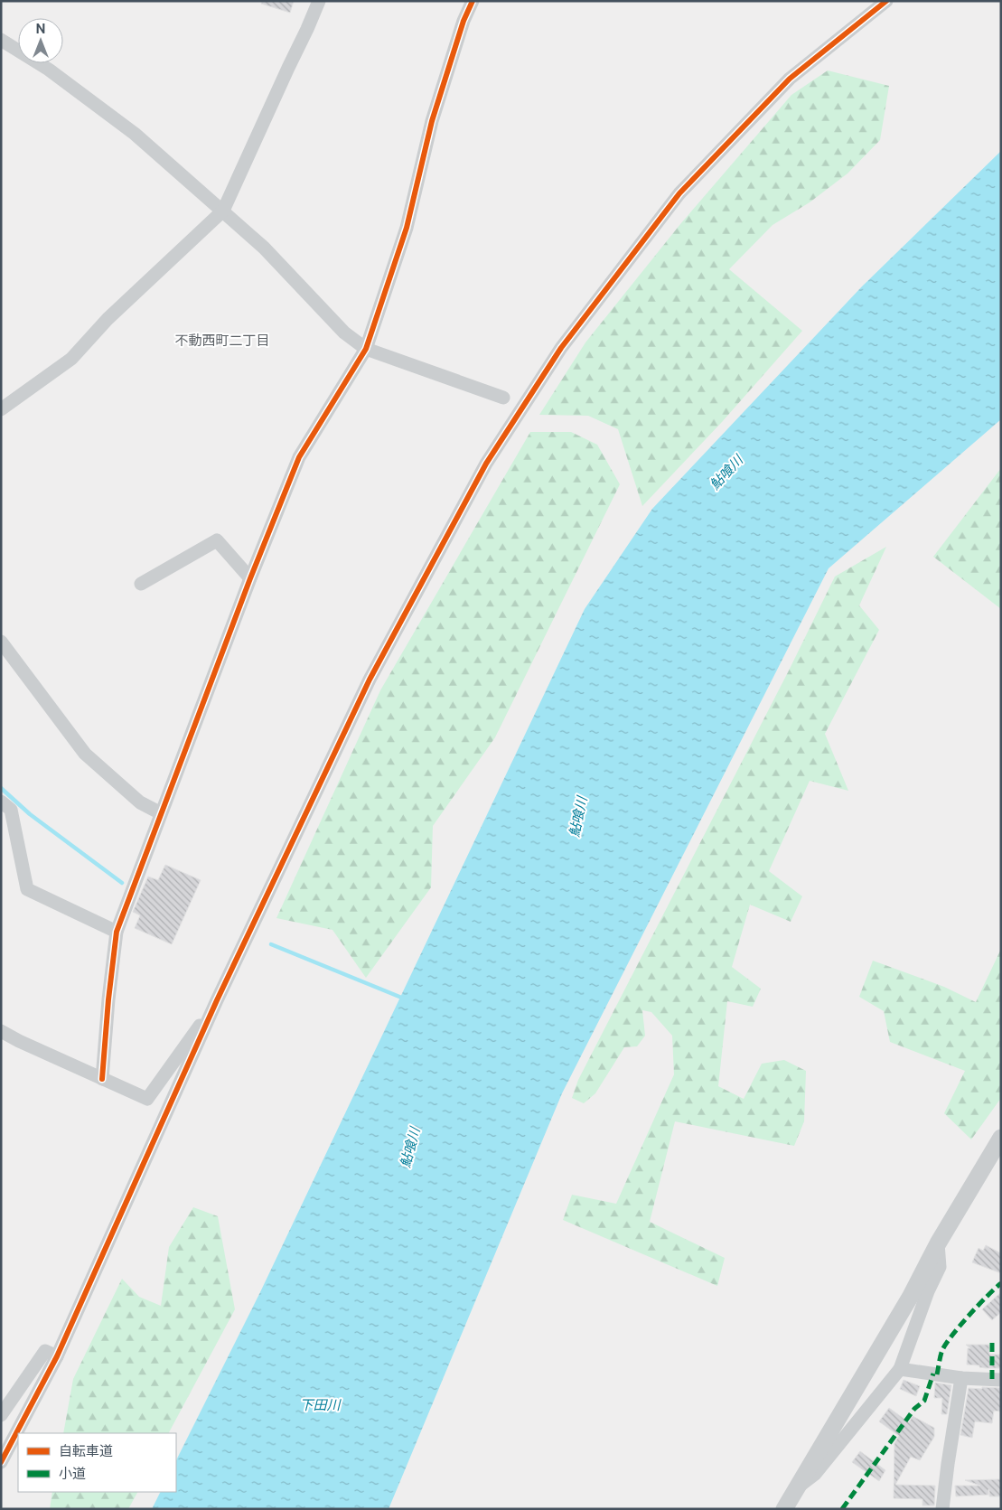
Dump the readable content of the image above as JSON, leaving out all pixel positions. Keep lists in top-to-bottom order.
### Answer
{
  "districts": ["不動西町二丁目"],
  "water": ["鮎喰川", "下田川"],
  "legend": ["自転車道", "小道"],
  "north": "top"
}
